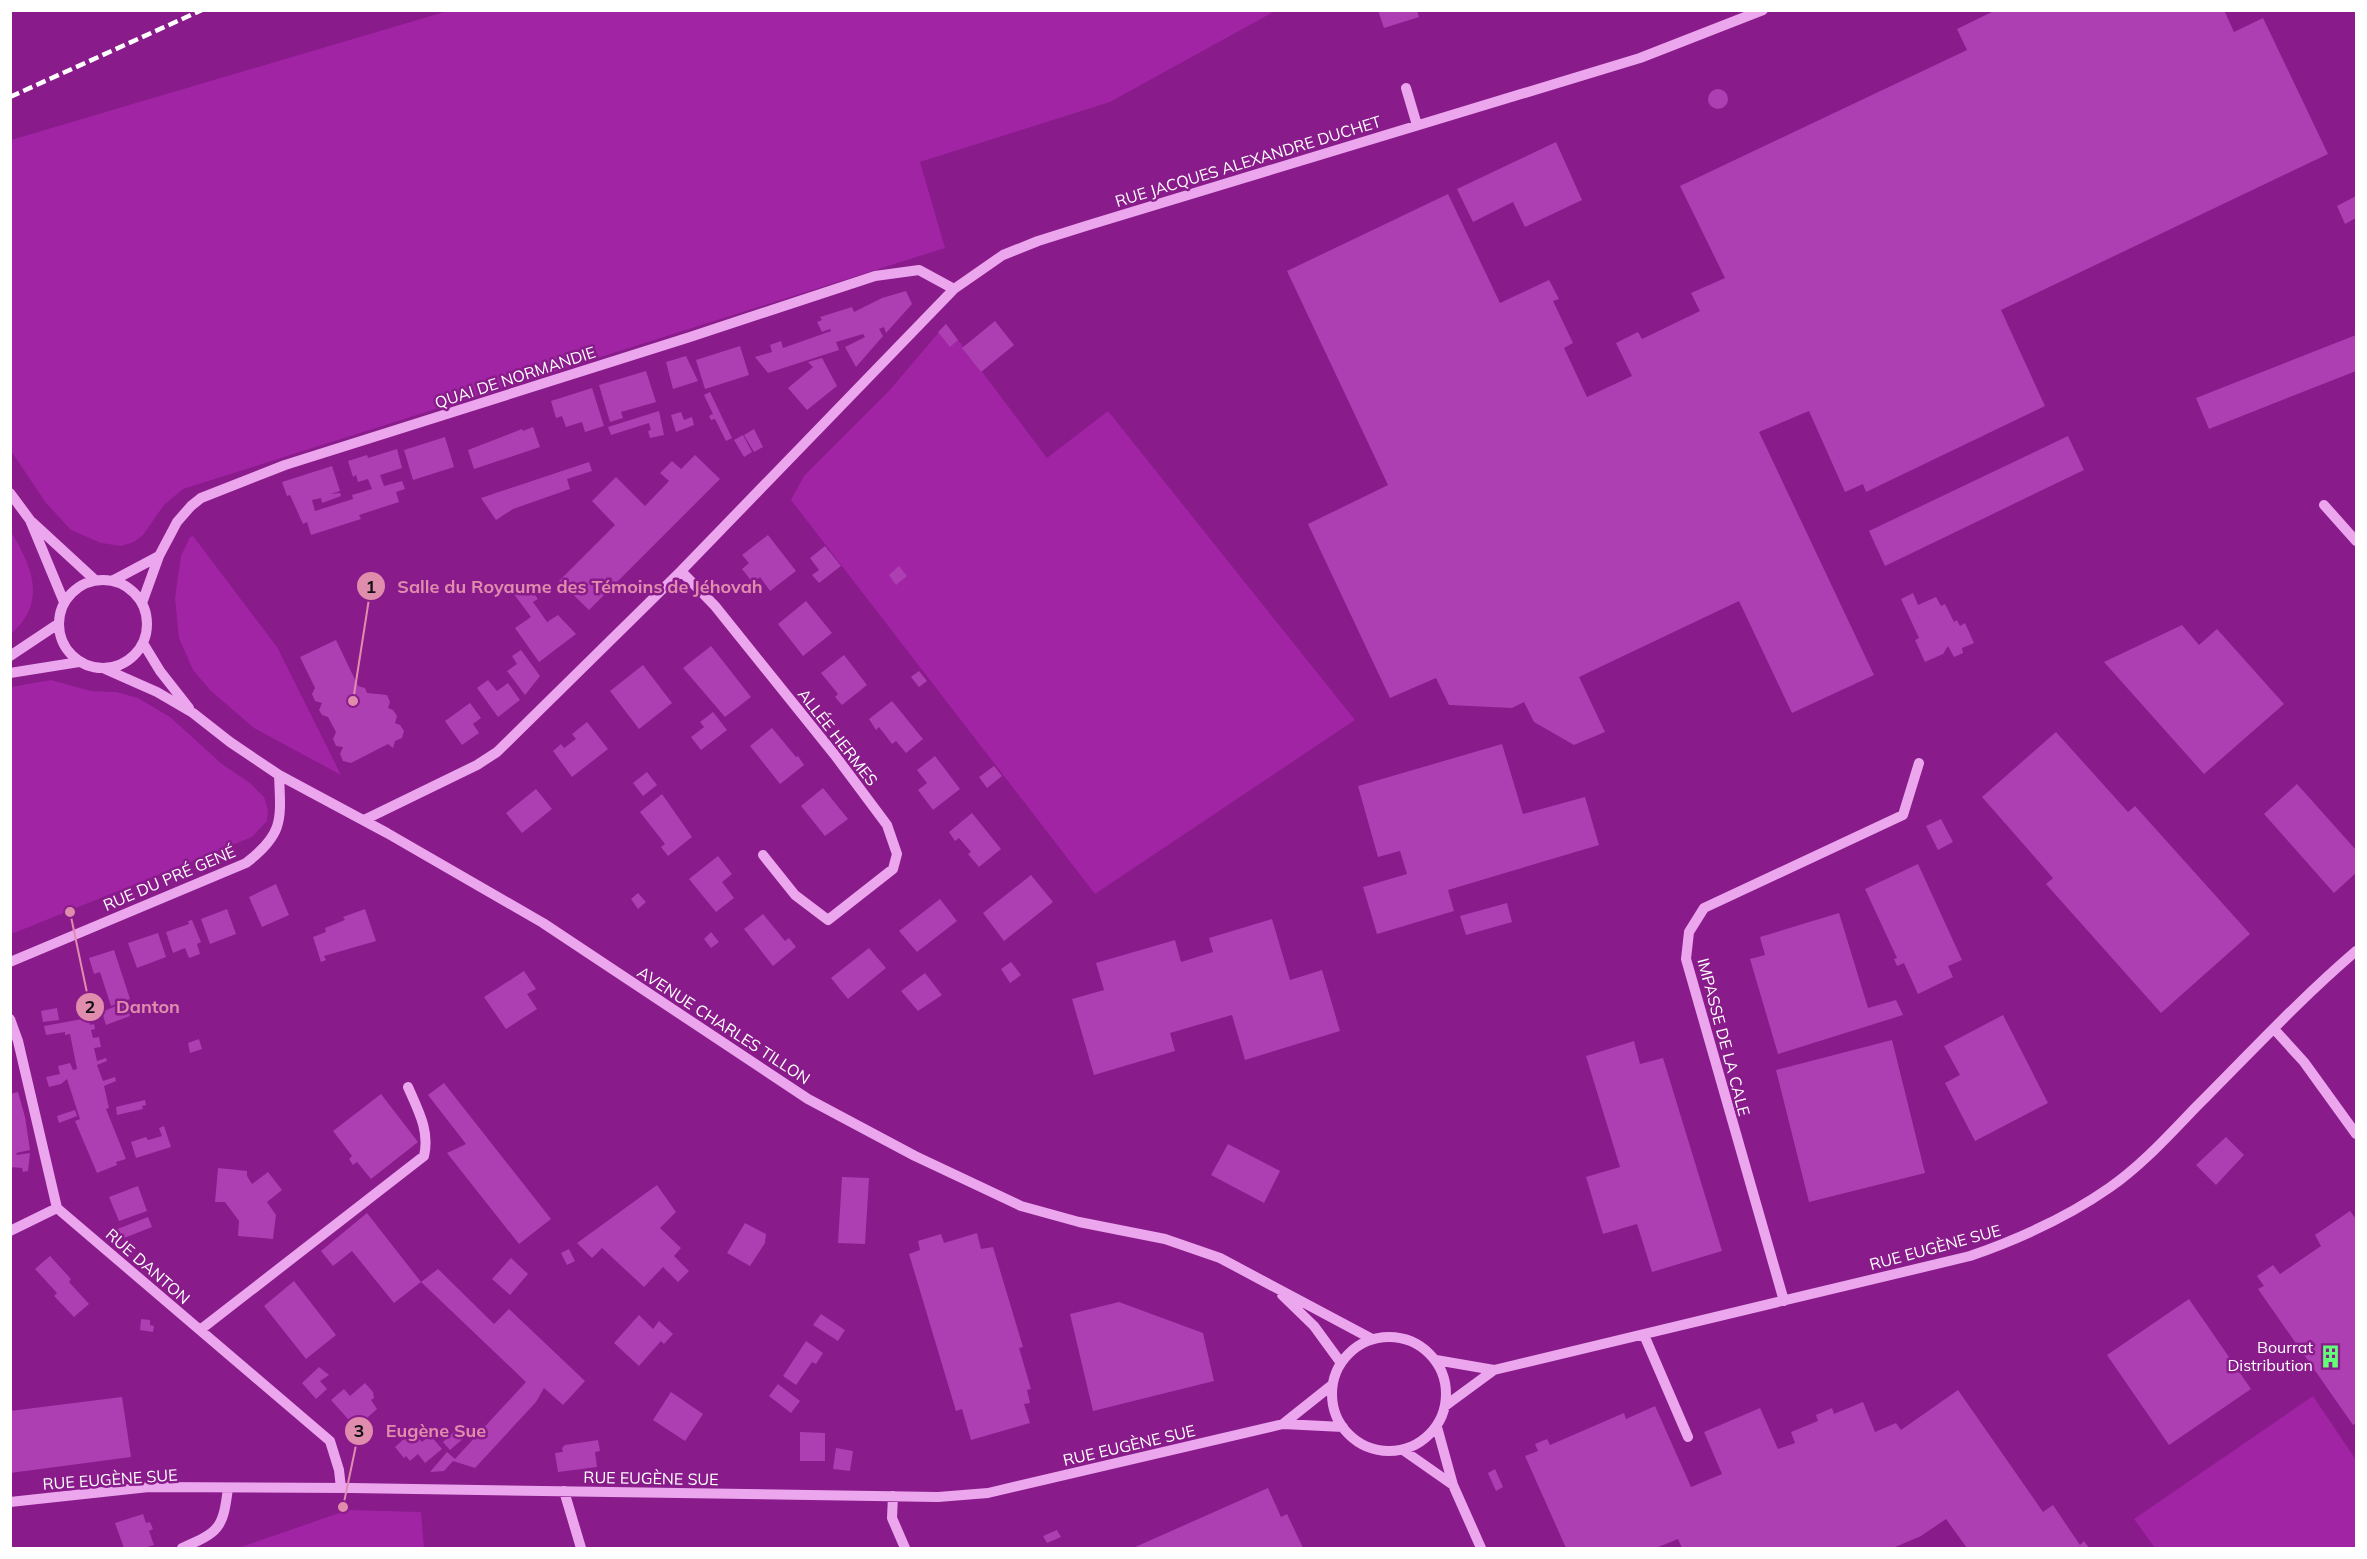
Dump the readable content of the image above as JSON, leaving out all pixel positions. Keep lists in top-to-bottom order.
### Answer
{
  "streets": {
    "street": [
      "RUE JACQUES ALEXANDRE DUCHET",
      "QUAI DE NORMANDIE",
      "ALLÉE HERMES",
      "RUE DU PRÉ GENÉ",
      "AVENUE CHARLES TILLON",
      "IMPASSE DE LA CALE",
      "RUE EUGÈNE SUE",
      "RUE DANTON"
    ]
  },
  "crossings": [
    ["RUE JACQUES ALEXANDRE DUCHET", "QUAI DE NORMANDIE"],
    ["RUE JACQUES ALEXANDRE DUCHET", "ALLÉE HERMES"],
    ["RUE JACQUES ALEXANDRE DUCHET", "AVENUE CHARLES TILLON"],
    ["QUAI DE NORMANDIE", "AVENUE CHARLES TILLON"],
    ["RUE DU PRÉ GENÉ", "AVENUE CHARLES TILLON"],
    ["AVENUE CHARLES TILLON", "RUE EUGÈNE SUE"],
    ["IMPASSE DE LA CALE", "RUE EUGÈNE SUE"],
    ["RUE EUGÈNE SUE", "RUE DANTON"]
  ],
  "places": {
    "other": ["Salle du Royaume des Témoins de Jéhovah", "Danton", "Eugène Sue"],
    "building": ["Bourrat Distribution"]
  }
}
